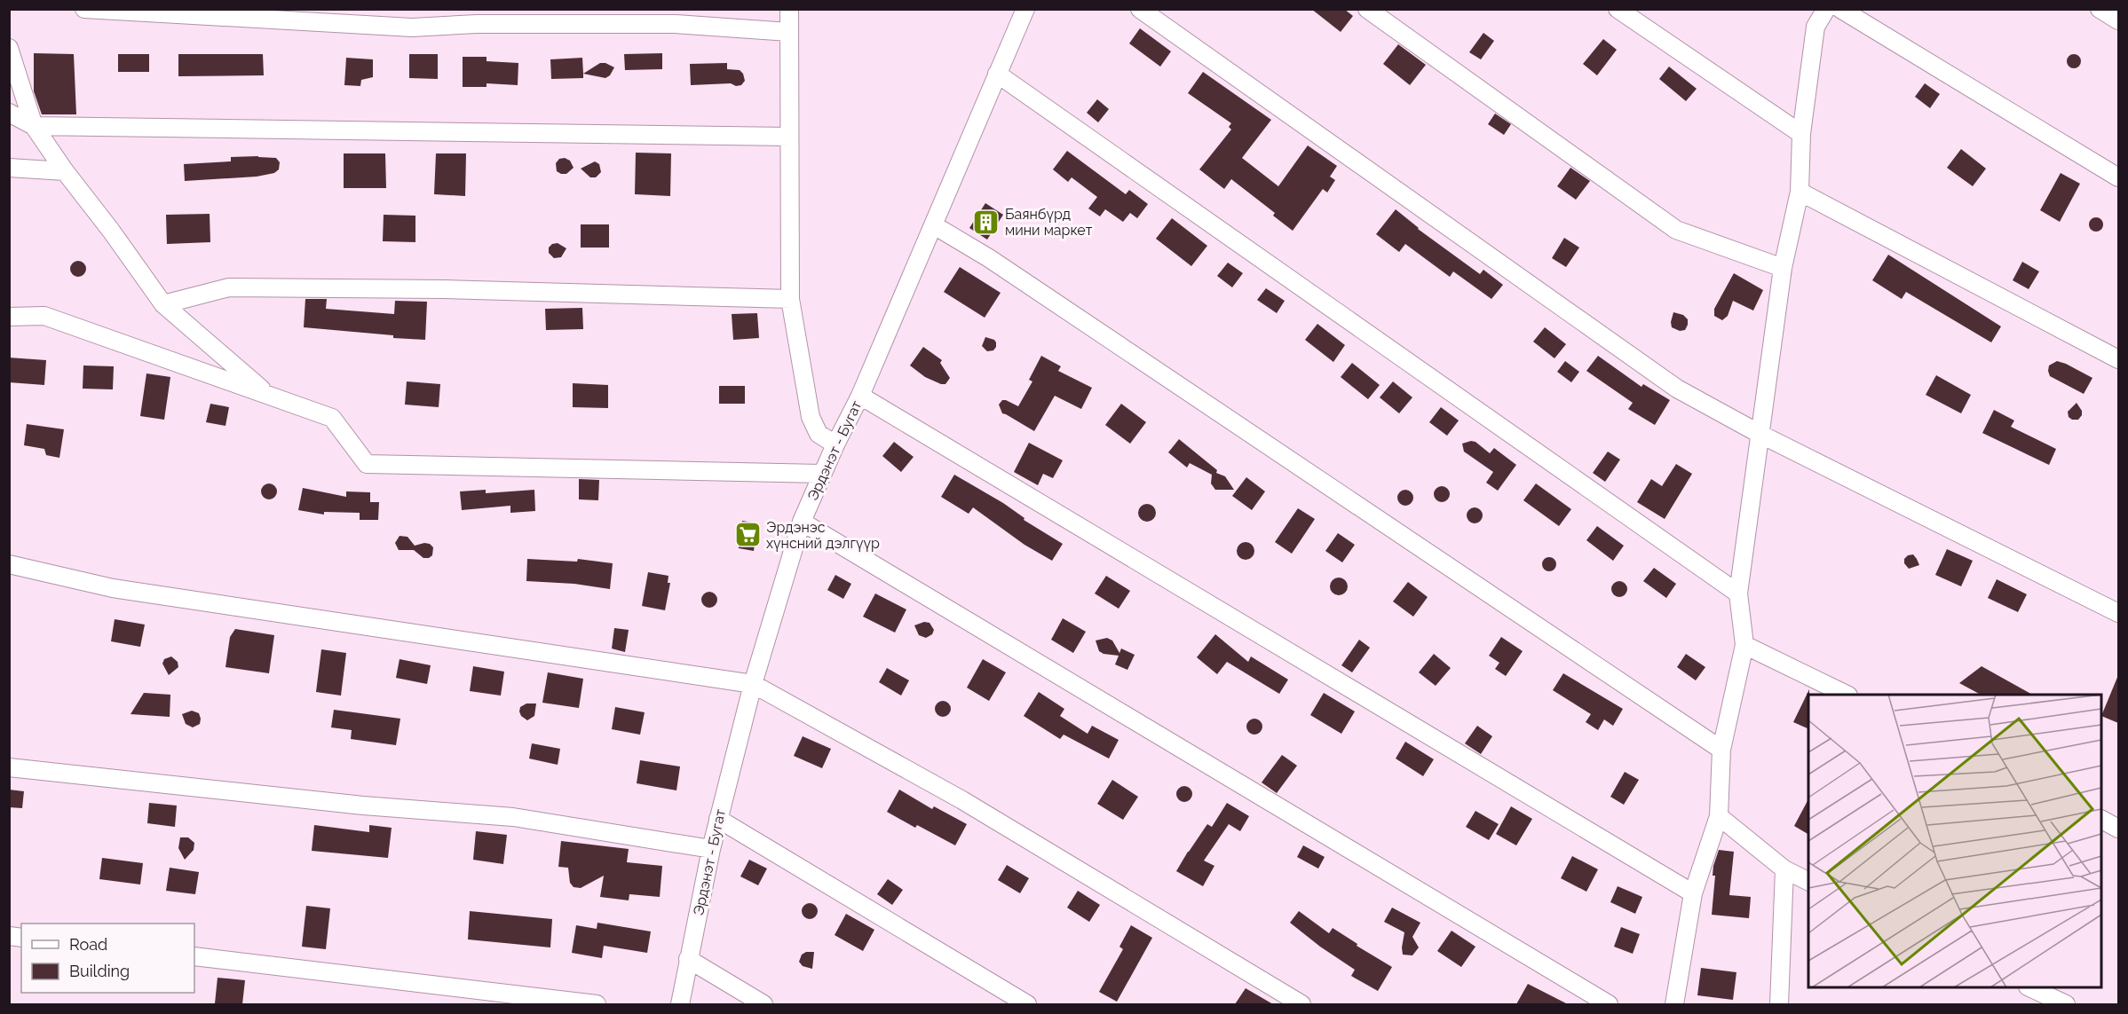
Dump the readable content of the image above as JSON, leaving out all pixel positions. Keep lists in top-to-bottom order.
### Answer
{
  "streets": {
    "street": ["Эрдэнэт - Бугат"]
  },
  "places": {
    "building": ["Баянбүрд мини маркет"],
    "supermarket": ["Эрдэнэс хүнсний дэлгүүр"]
  },
  "legend": ["Road", "Building"]
}
